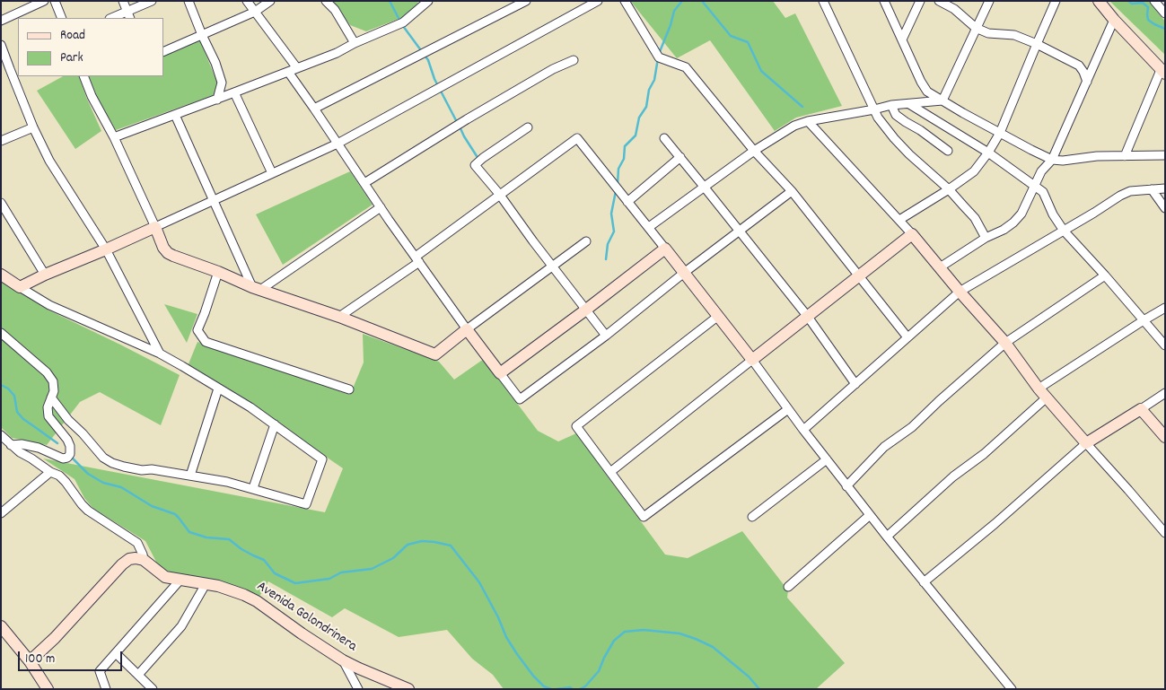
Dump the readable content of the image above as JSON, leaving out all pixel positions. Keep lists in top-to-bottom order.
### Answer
{
  "streets": {
    "street": ["Avenida Golondrinera"]
  },
  "legend": ["Road", "Park"],
  "scale_bar": "100 m"
}
